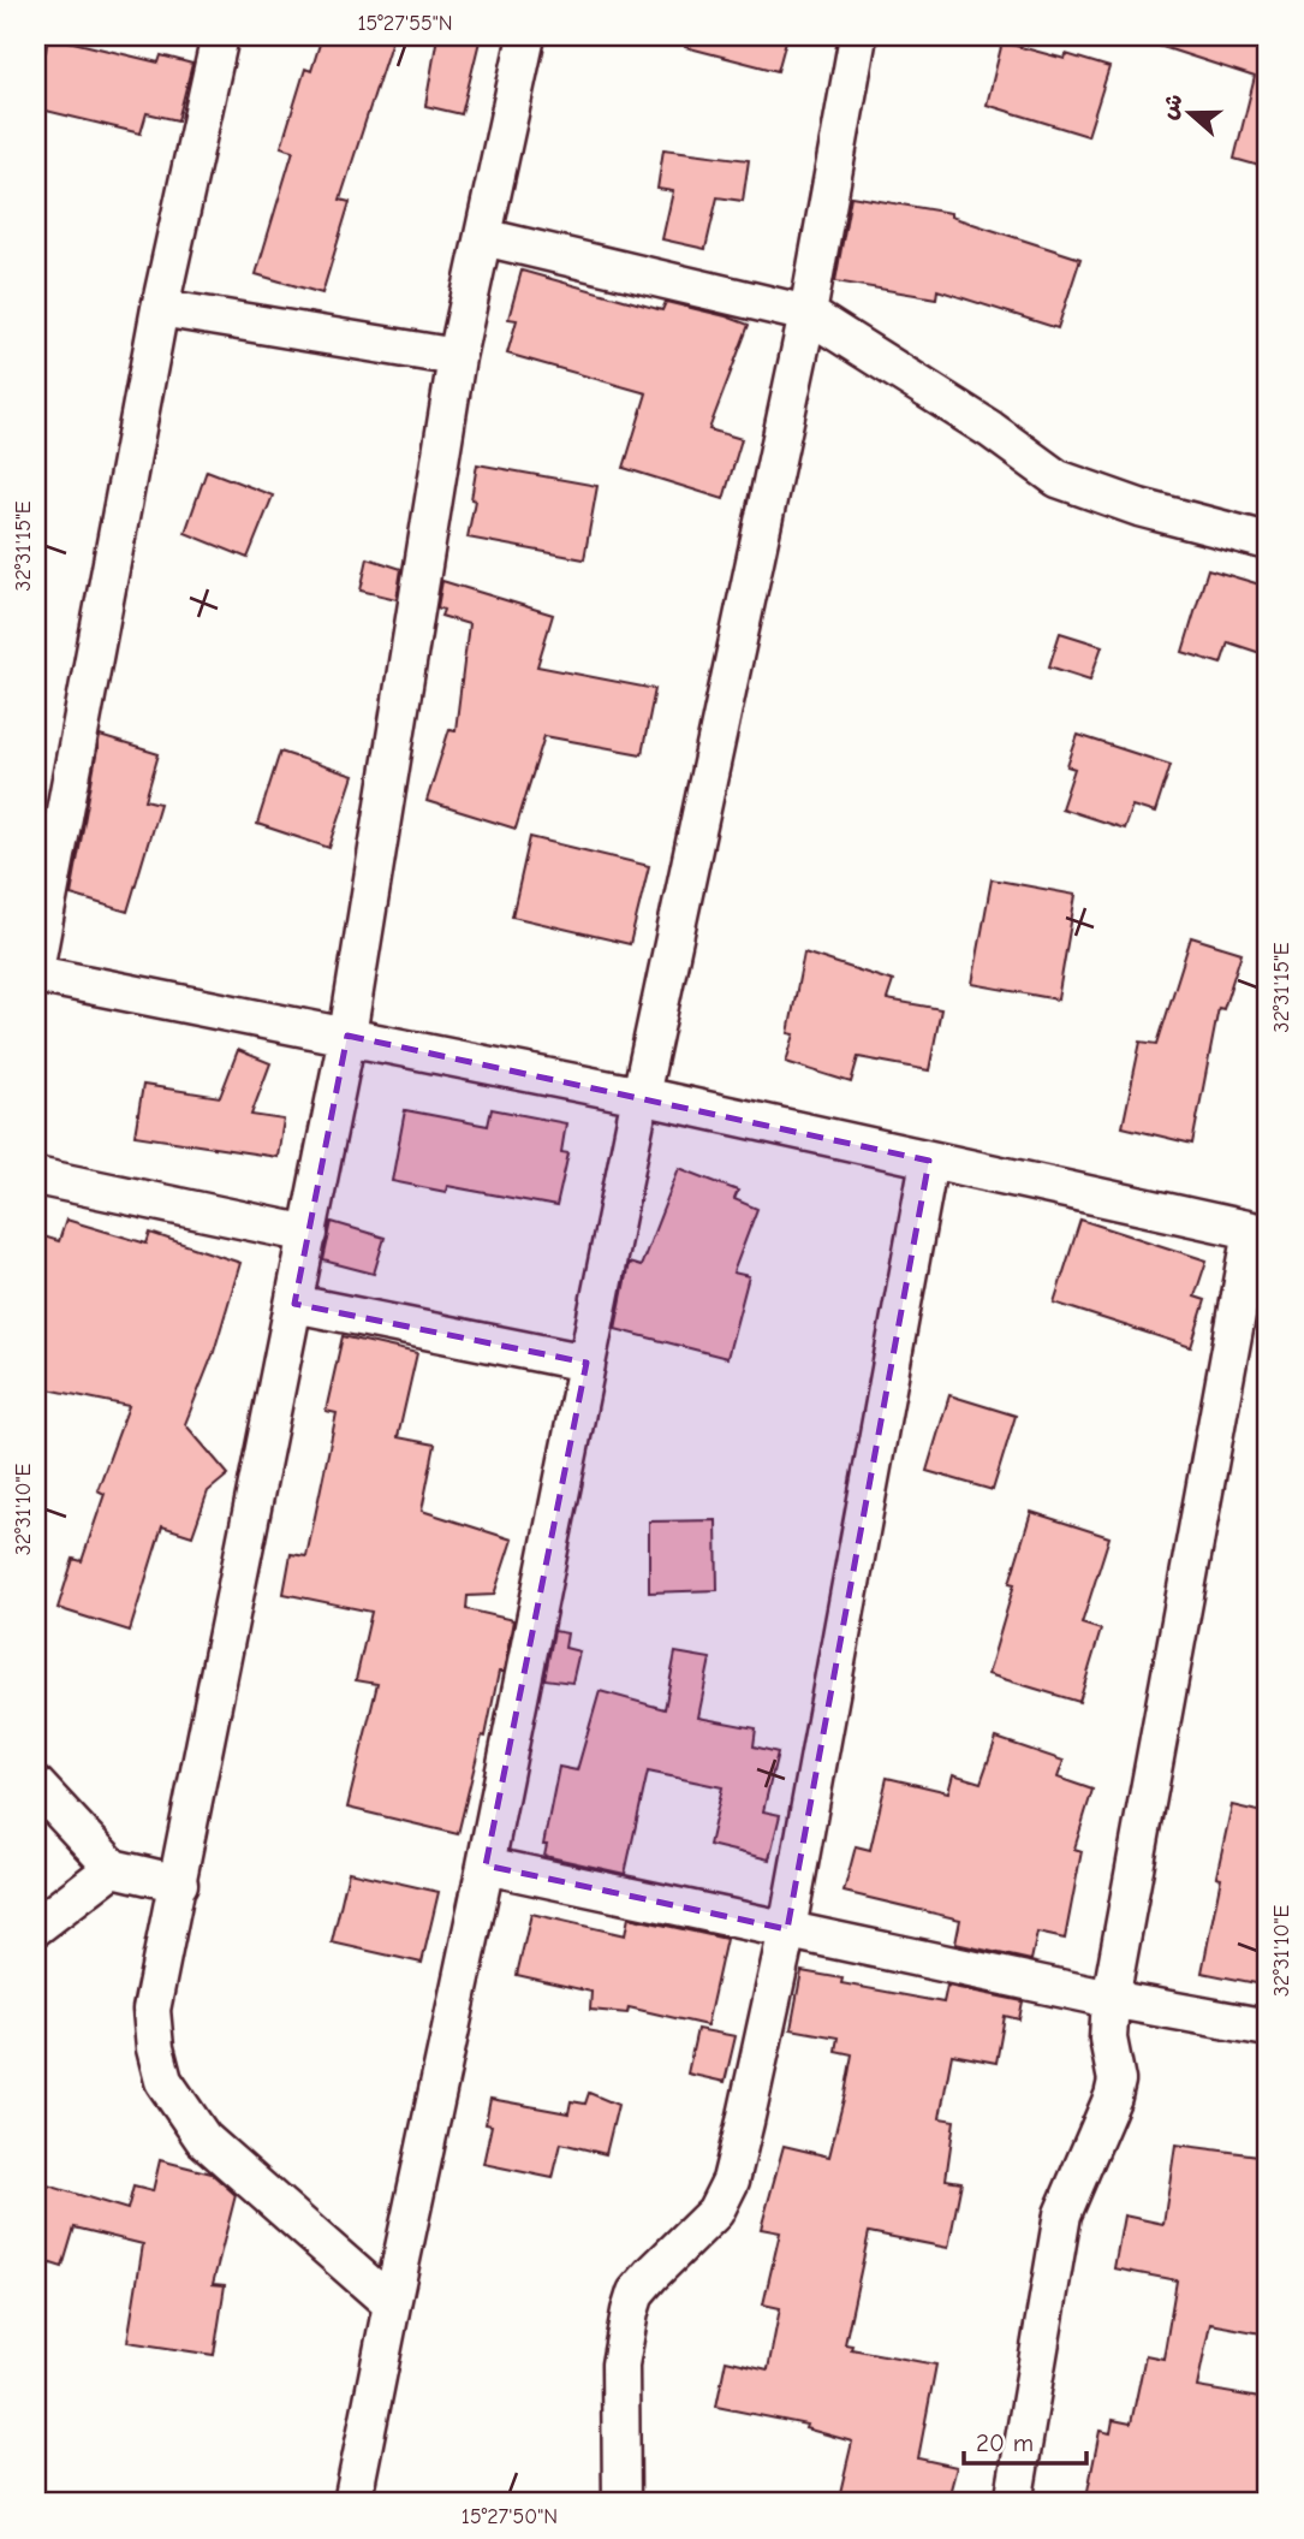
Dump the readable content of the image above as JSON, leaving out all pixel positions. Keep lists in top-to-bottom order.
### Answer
{
  "scale_bar": "20 m",
  "north": "left",
  "coordinates": [
    "15°27'55\"N",
    "32°31'15\"E",
    "32°31'10\"E",
    "15°27'50\"N"
  ]
}
